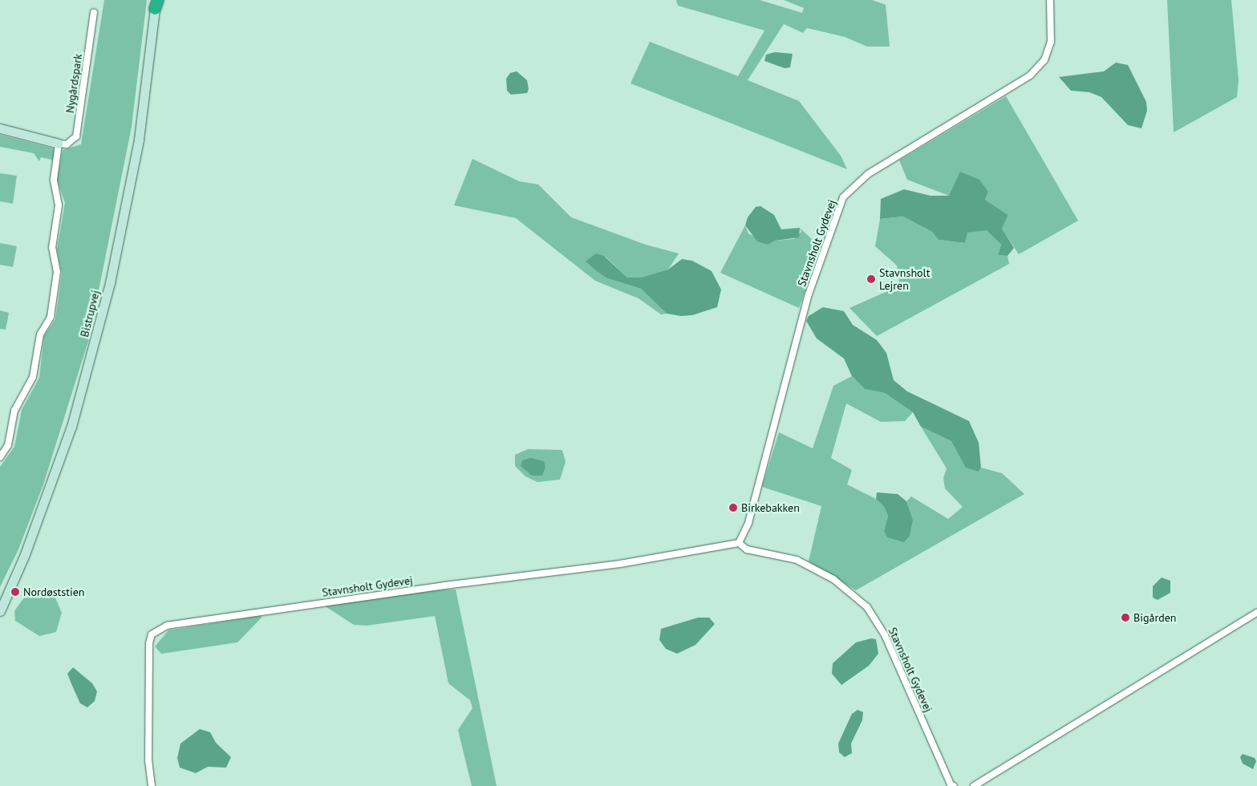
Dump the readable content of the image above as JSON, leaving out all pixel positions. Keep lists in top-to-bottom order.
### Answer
{
  "streets": {
    "main road": ["Bistrupvej"],
    "street": ["Nygårdspark", "Stavnsholt Gydevej"]
  },
  "places": [
    "Stavnsholt Lejren",
    "Birkebakken",
    "Nordøststien",
    "Bigården"
  ]
}
